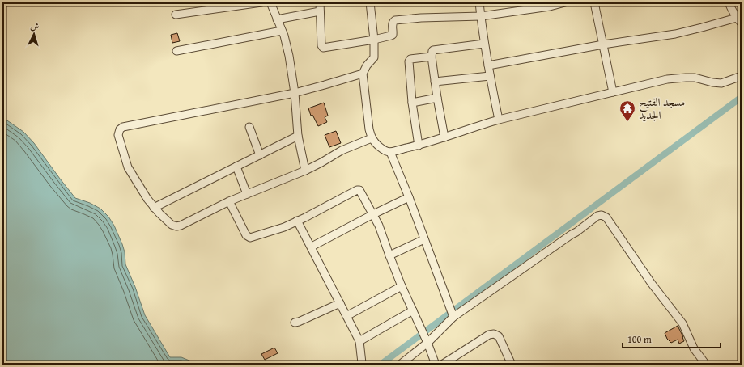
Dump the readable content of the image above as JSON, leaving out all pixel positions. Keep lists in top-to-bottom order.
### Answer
{
  "places": {
    "temple": ["مسجد الفتيح الجديد"]
  },
  "scale_bar": "100 m",
  "north": "top"
}
